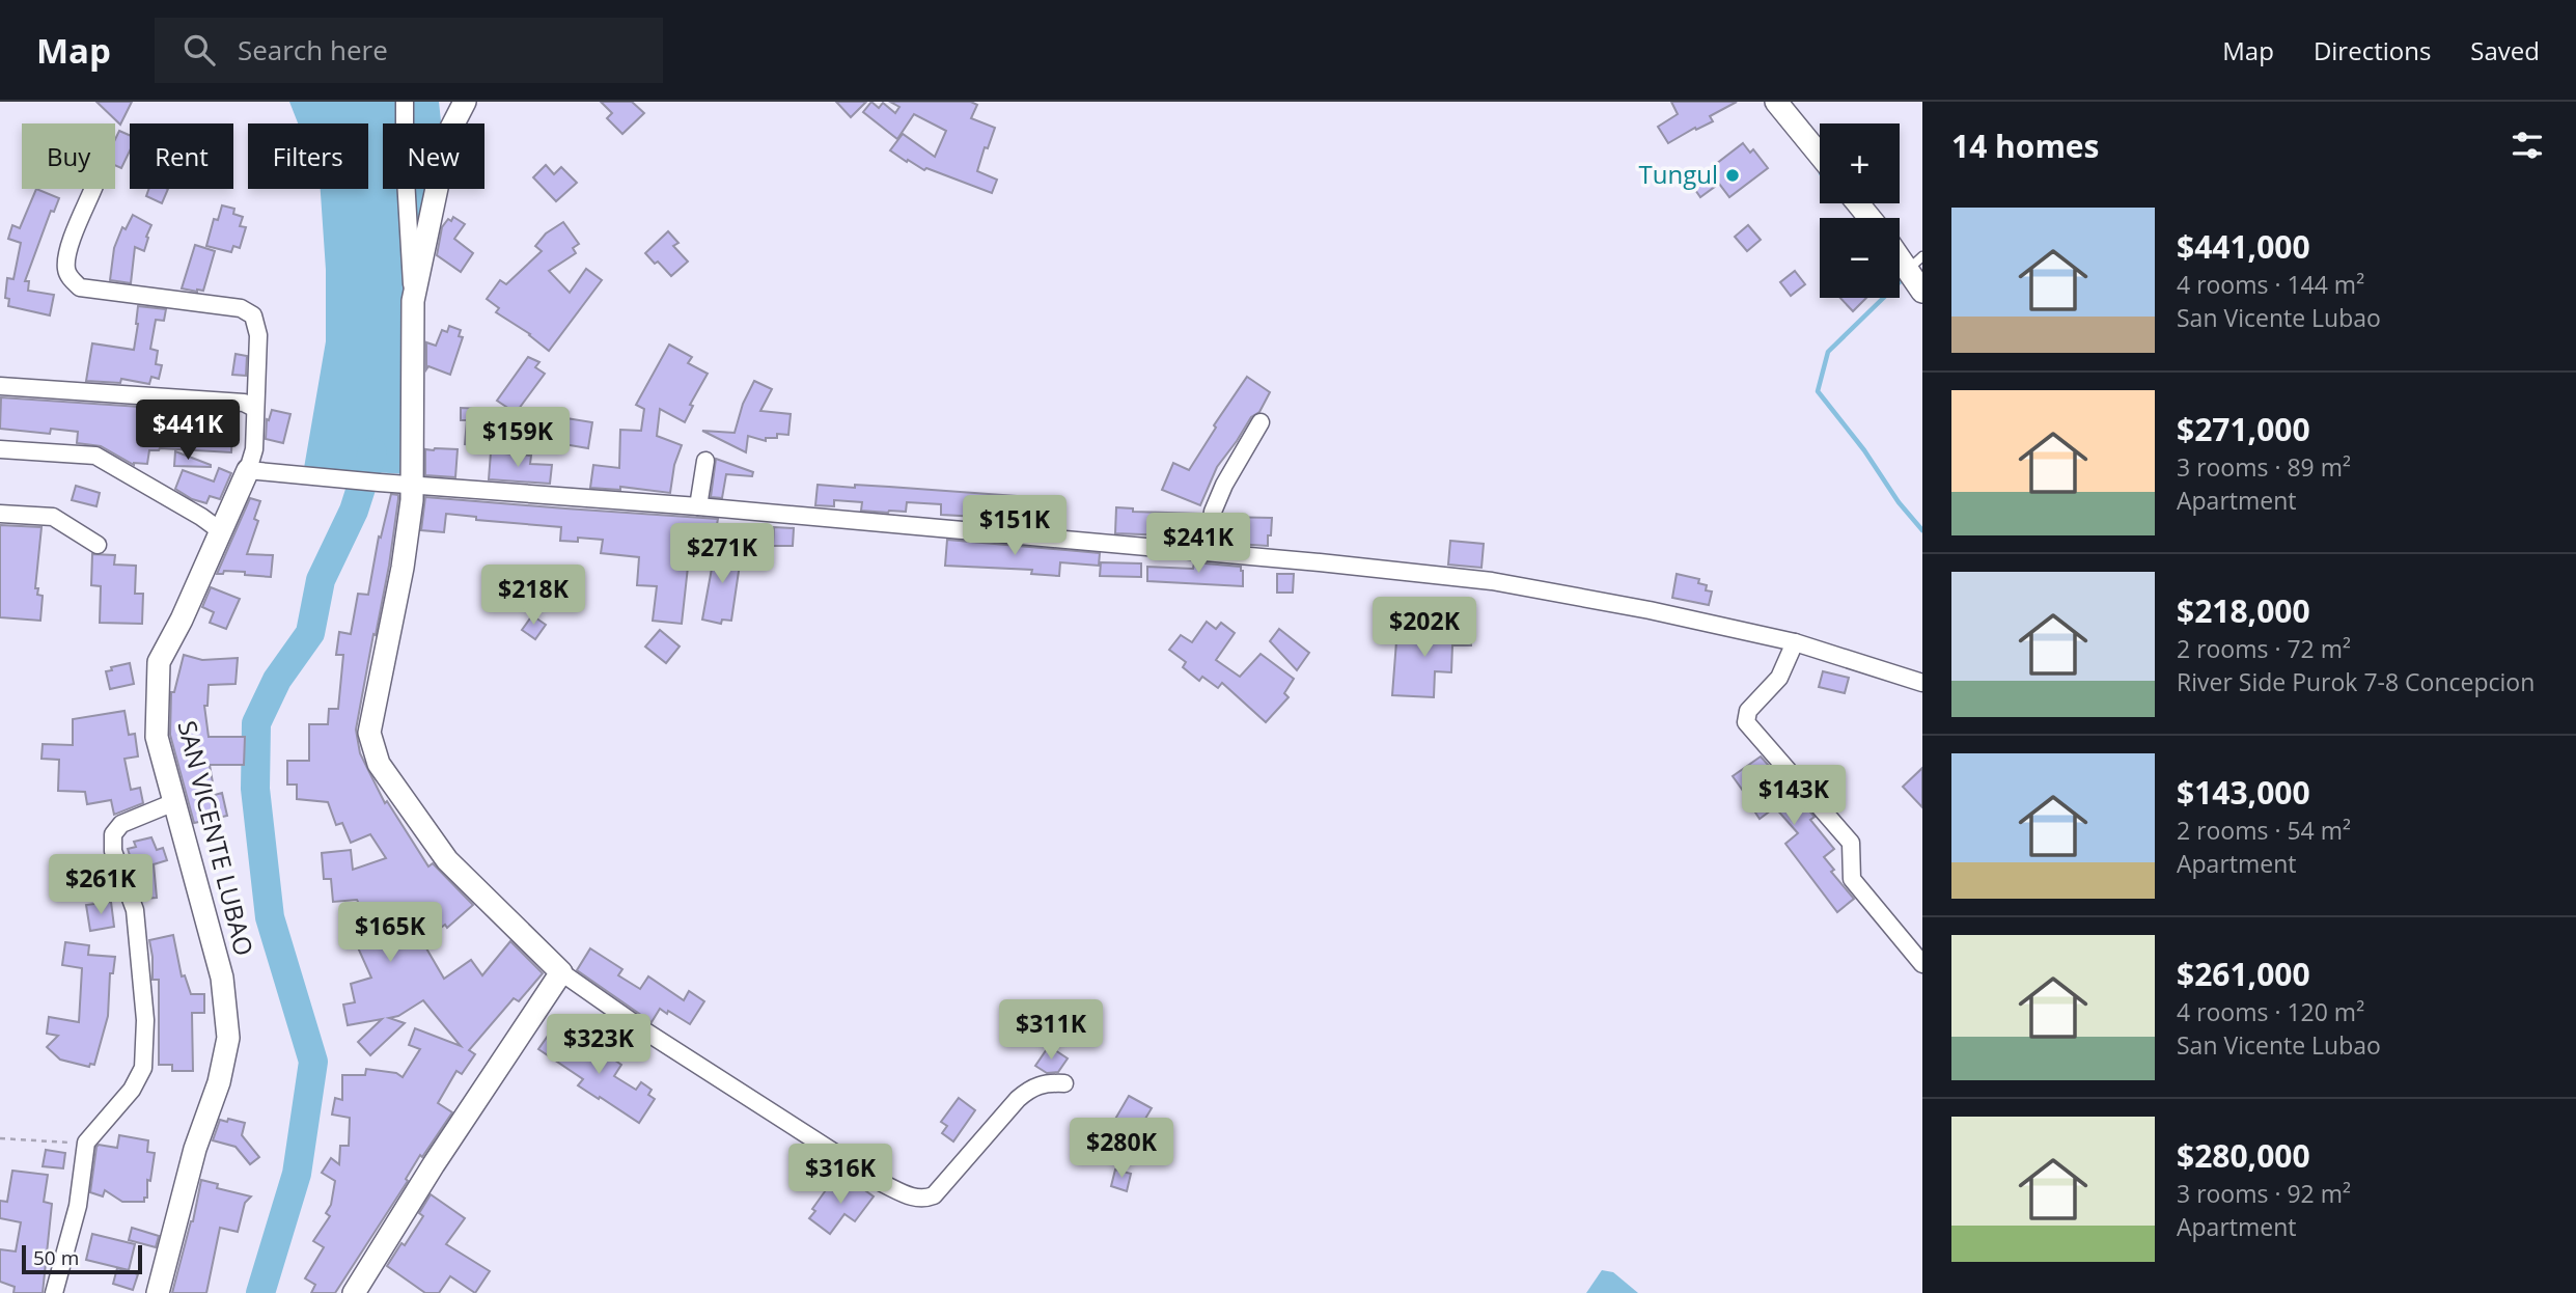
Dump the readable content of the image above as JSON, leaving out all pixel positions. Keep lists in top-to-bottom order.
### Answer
{
  "streets": {
    "street": ["SAN VICENTE LUBAO"]
  },
  "places": ["Tungul"],
  "scale_bar": "50 m",
  "page": {
    "header": "Map",
    "search": "Search here",
    "nav": ["Map", "Directions", "Saved"],
    "heading": "14 homes",
    "map_buttons": ["+", "−"],
    "chip": [
      "Buy",
      "Rent",
      "Filters",
      "New"
    ],
    "list": [
      {
        "name": "$441,000",
        "note": "4 rooms · 144 m² · San Vicente Lubao"
      },
      {
        "name": "$271,000",
        "note": "3 rooms · 89 m² · Apartment"
      },
      {
        "name": "$218,000",
        "note": "2 rooms · 72 m² · River Side Purok 7-8 Concepcion"
      },
      {
        "name": "$143,000",
        "note": "2 rooms · 54 m² · Apartment"
      },
      {
        "name": "$261,000",
        "note": "4 rooms · 120 m² · San Vicente Lubao"
      },
      {
        "name": "$280,000",
        "note": "3 rooms · 92 m² · Apartment"
      }
    ],
    "price": [
      "$441K",
      "$159K",
      "$151K",
      "$241K",
      "$271K",
      "$218K",
      "$202K",
      "$143K",
      "$261K",
      "$165K",
      "$311K",
      "$323K",
      "$280K",
      "$316K"
    ],
    "scale": "50 m"
  }
}
